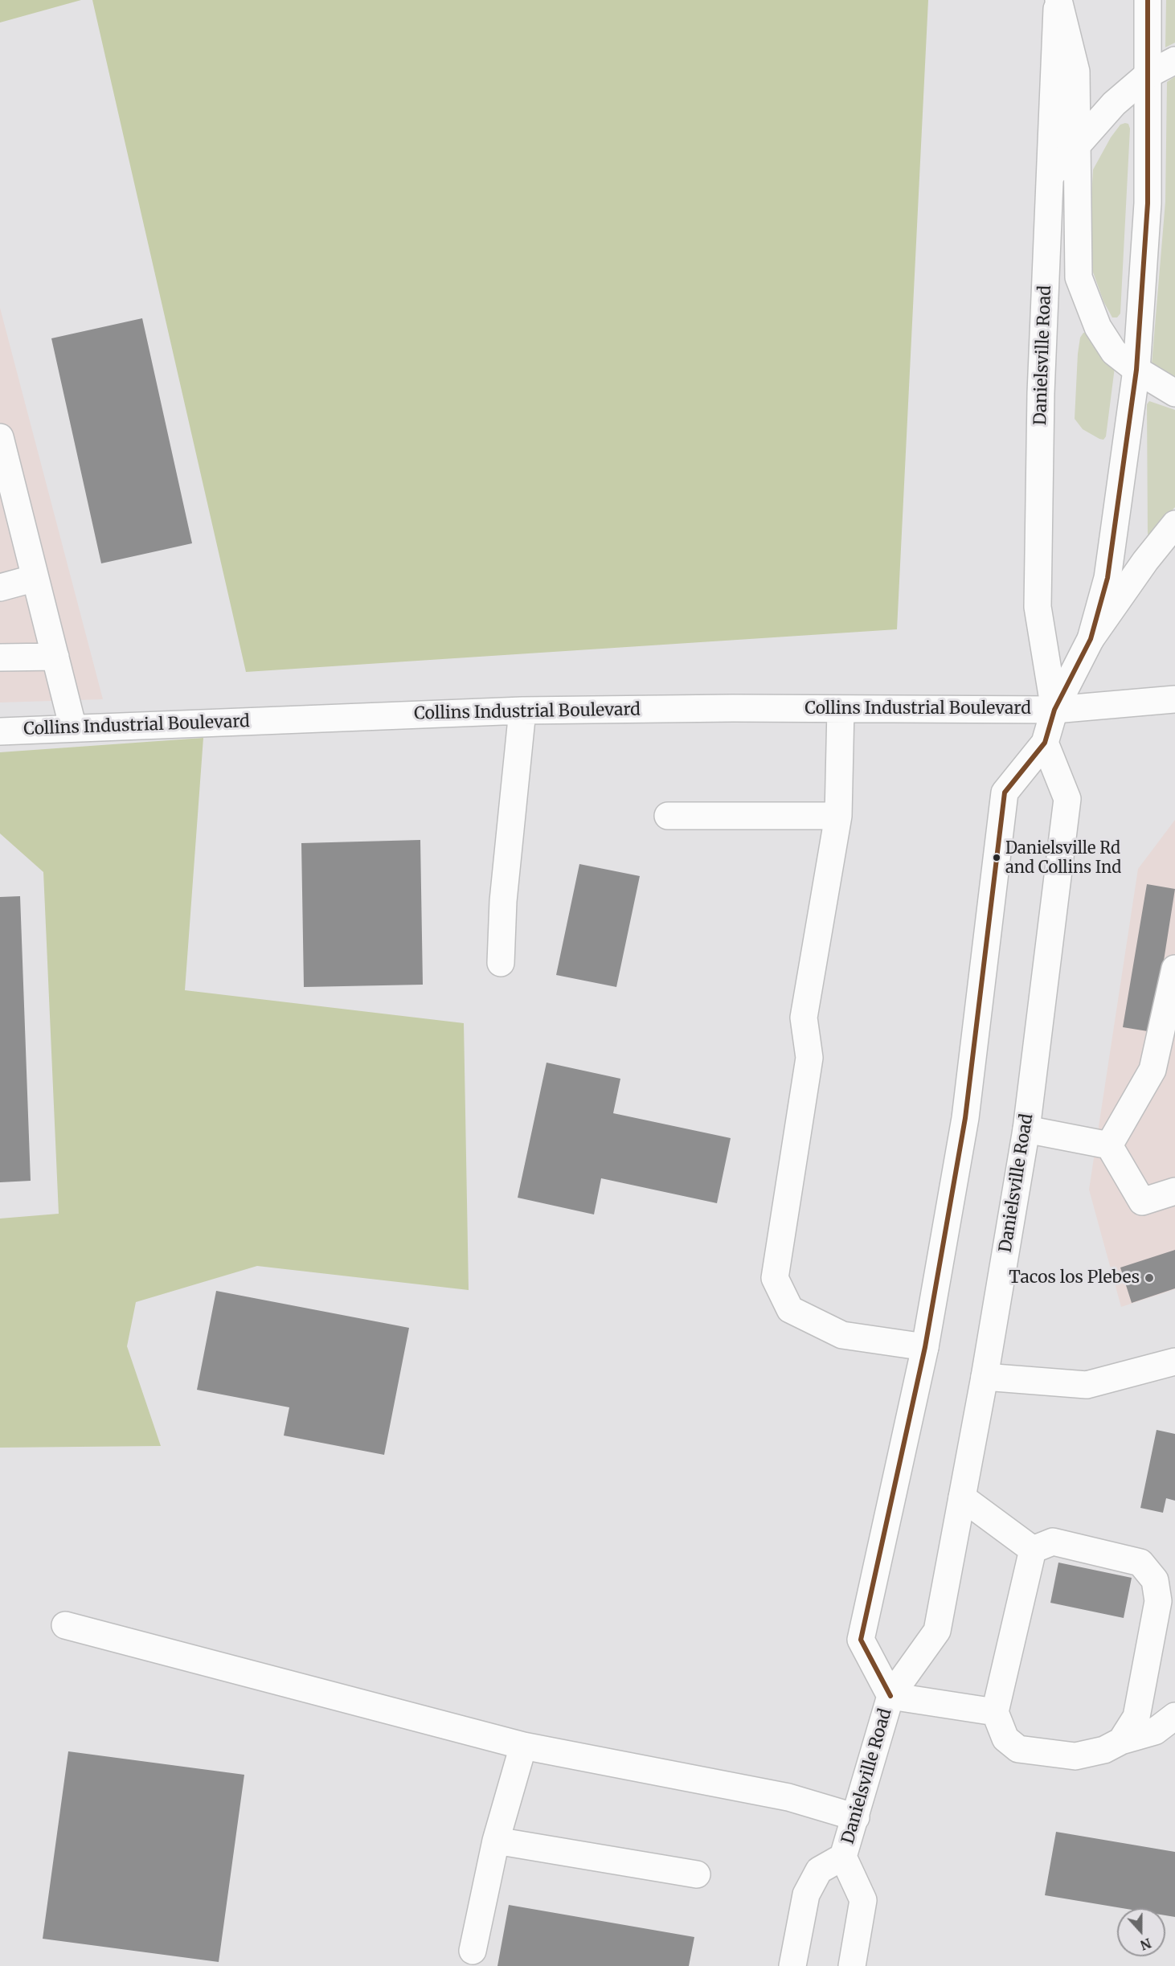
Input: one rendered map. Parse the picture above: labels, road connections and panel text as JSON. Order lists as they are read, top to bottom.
{
  "streets": {
    "main road": ["Danielsville Road", "Collins Industrial Boulevard"]
  },
  "crossings": [
    ["Danielsville Road", "Collins Industrial Boulevard"]
  ],
  "places": ["Danielsville Rd and Collins Ind", "Tacos los Plebes"],
  "north": "bottom"
}
